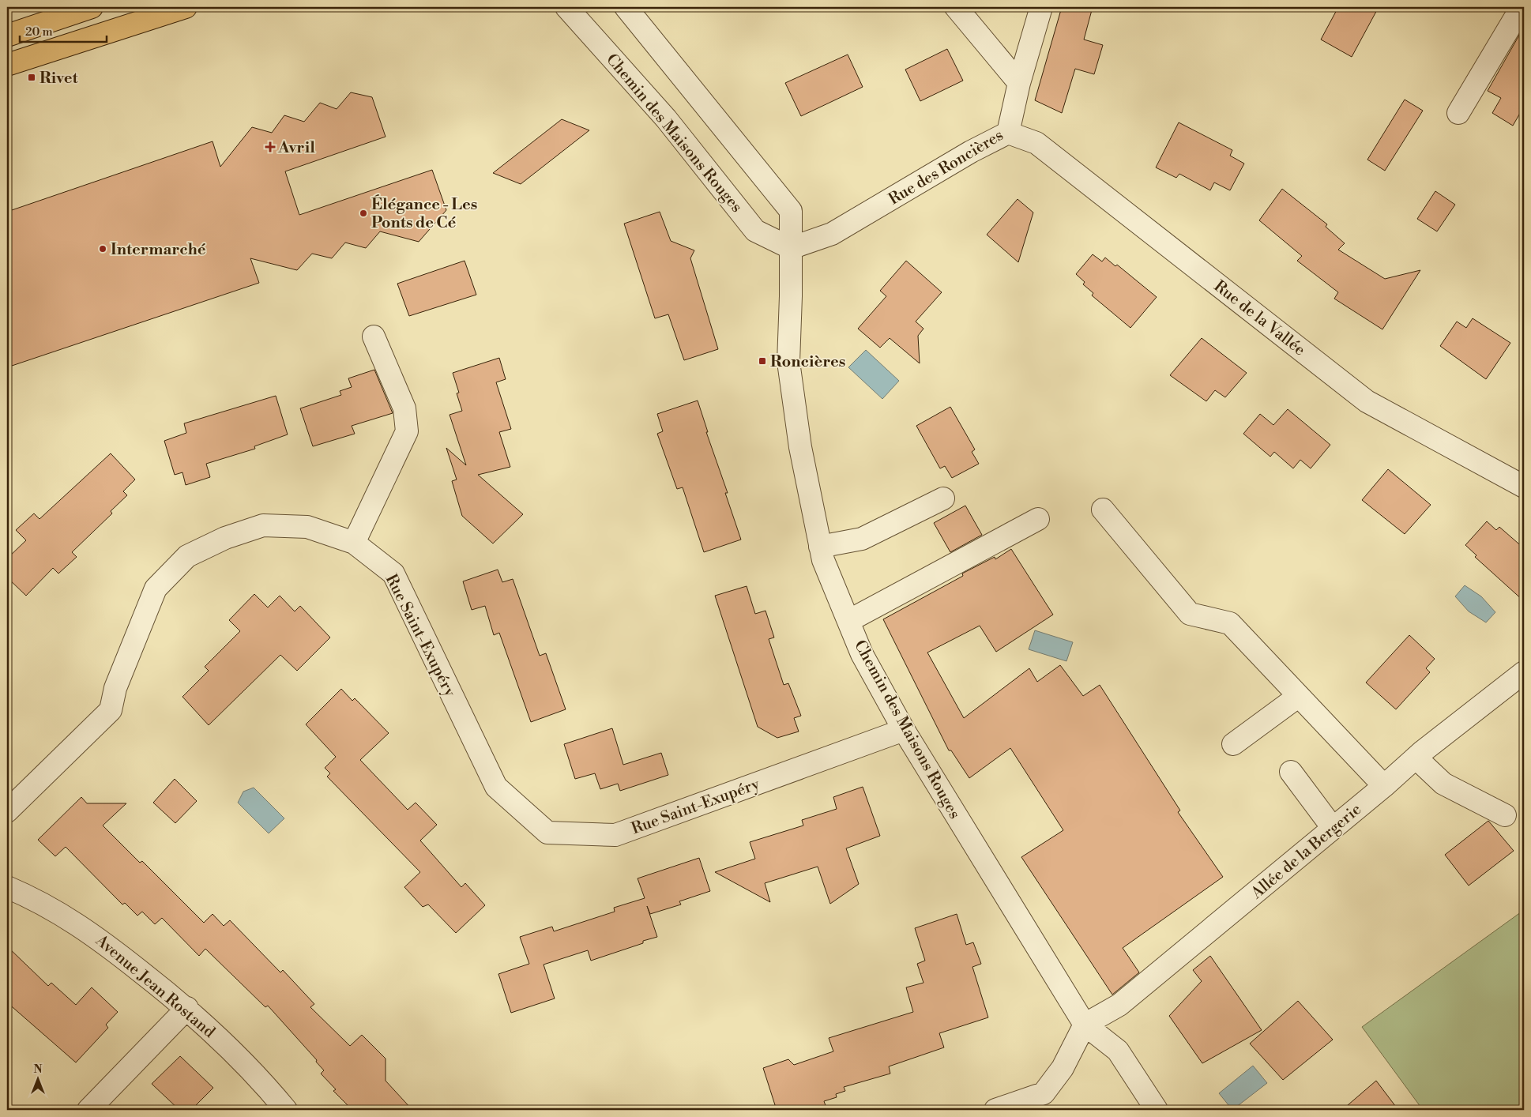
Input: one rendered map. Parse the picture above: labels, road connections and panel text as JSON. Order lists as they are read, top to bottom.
{
  "streets": {
    "street": [
      "Chemin des Maisons Rouges",
      "Rue des Roncières",
      "Rue de la Vallée",
      "Rue Saint-Exupéry",
      "Allée de la Bergerie",
      "Avenue Jean Rostand"
    ]
  },
  "crossings": [
    ["Chemin des Maisons Rouges", "Rue des Roncières"],
    ["Chemin des Maisons Rouges", "Rue Saint-Exupéry"],
    ["Chemin des Maisons Rouges", "Allée de la Bergerie"],
    ["Rue des Roncières", "Rue de la Vallée"]
  ],
  "places": {
    "transit": ["Rivet", "Roncières"],
    "health": ["Avril"],
    "other": ["Élégance - Les Ponts de Cé", "Intermarché"]
  },
  "scale_bar": "20 m",
  "north": "top"
}
